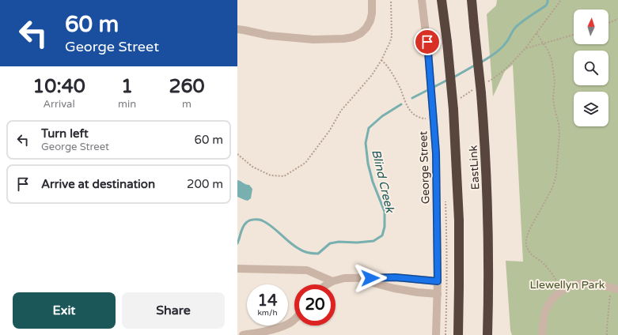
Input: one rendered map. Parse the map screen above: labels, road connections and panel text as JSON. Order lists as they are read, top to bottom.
{
  "streets": {
    "highway": ["EastLink"],
    "street": ["George Street"]
  },
  "water": ["Blind Creek"],
  "parks": ["Llewellyn Park"],
  "north": "top",
  "page": {
    "turn": ["60 m", "George Street"],
    "eta": [
      "10:40",
      "Arrival",
      "1",
      "min",
      "260",
      "m"
    ],
    "list": [
      {
        "name": "Turn left",
        "note": "George Street",
        "value": "60 m"
      },
      {
        "name": "Arrive at destination",
        "value": "200 m"
      }
    ],
    "speed": "14 km/h",
    "limit": "20",
    "buttons": ["Exit", "Share"]
  }
}
